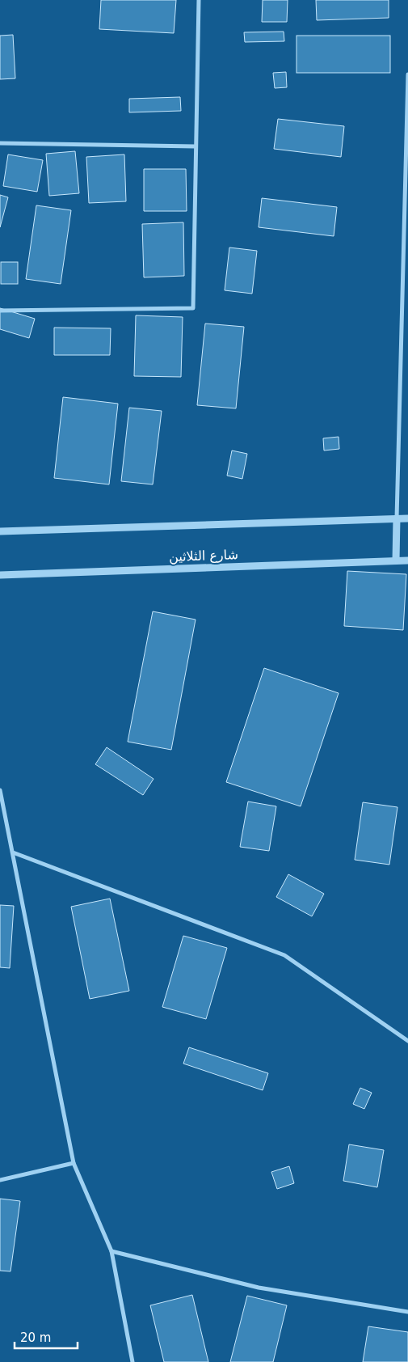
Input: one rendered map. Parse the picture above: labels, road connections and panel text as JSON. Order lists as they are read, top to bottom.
{
  "streets": {
    "street": ["شارع الثلاثين"]
  },
  "scale_bar": "20 m"
}
